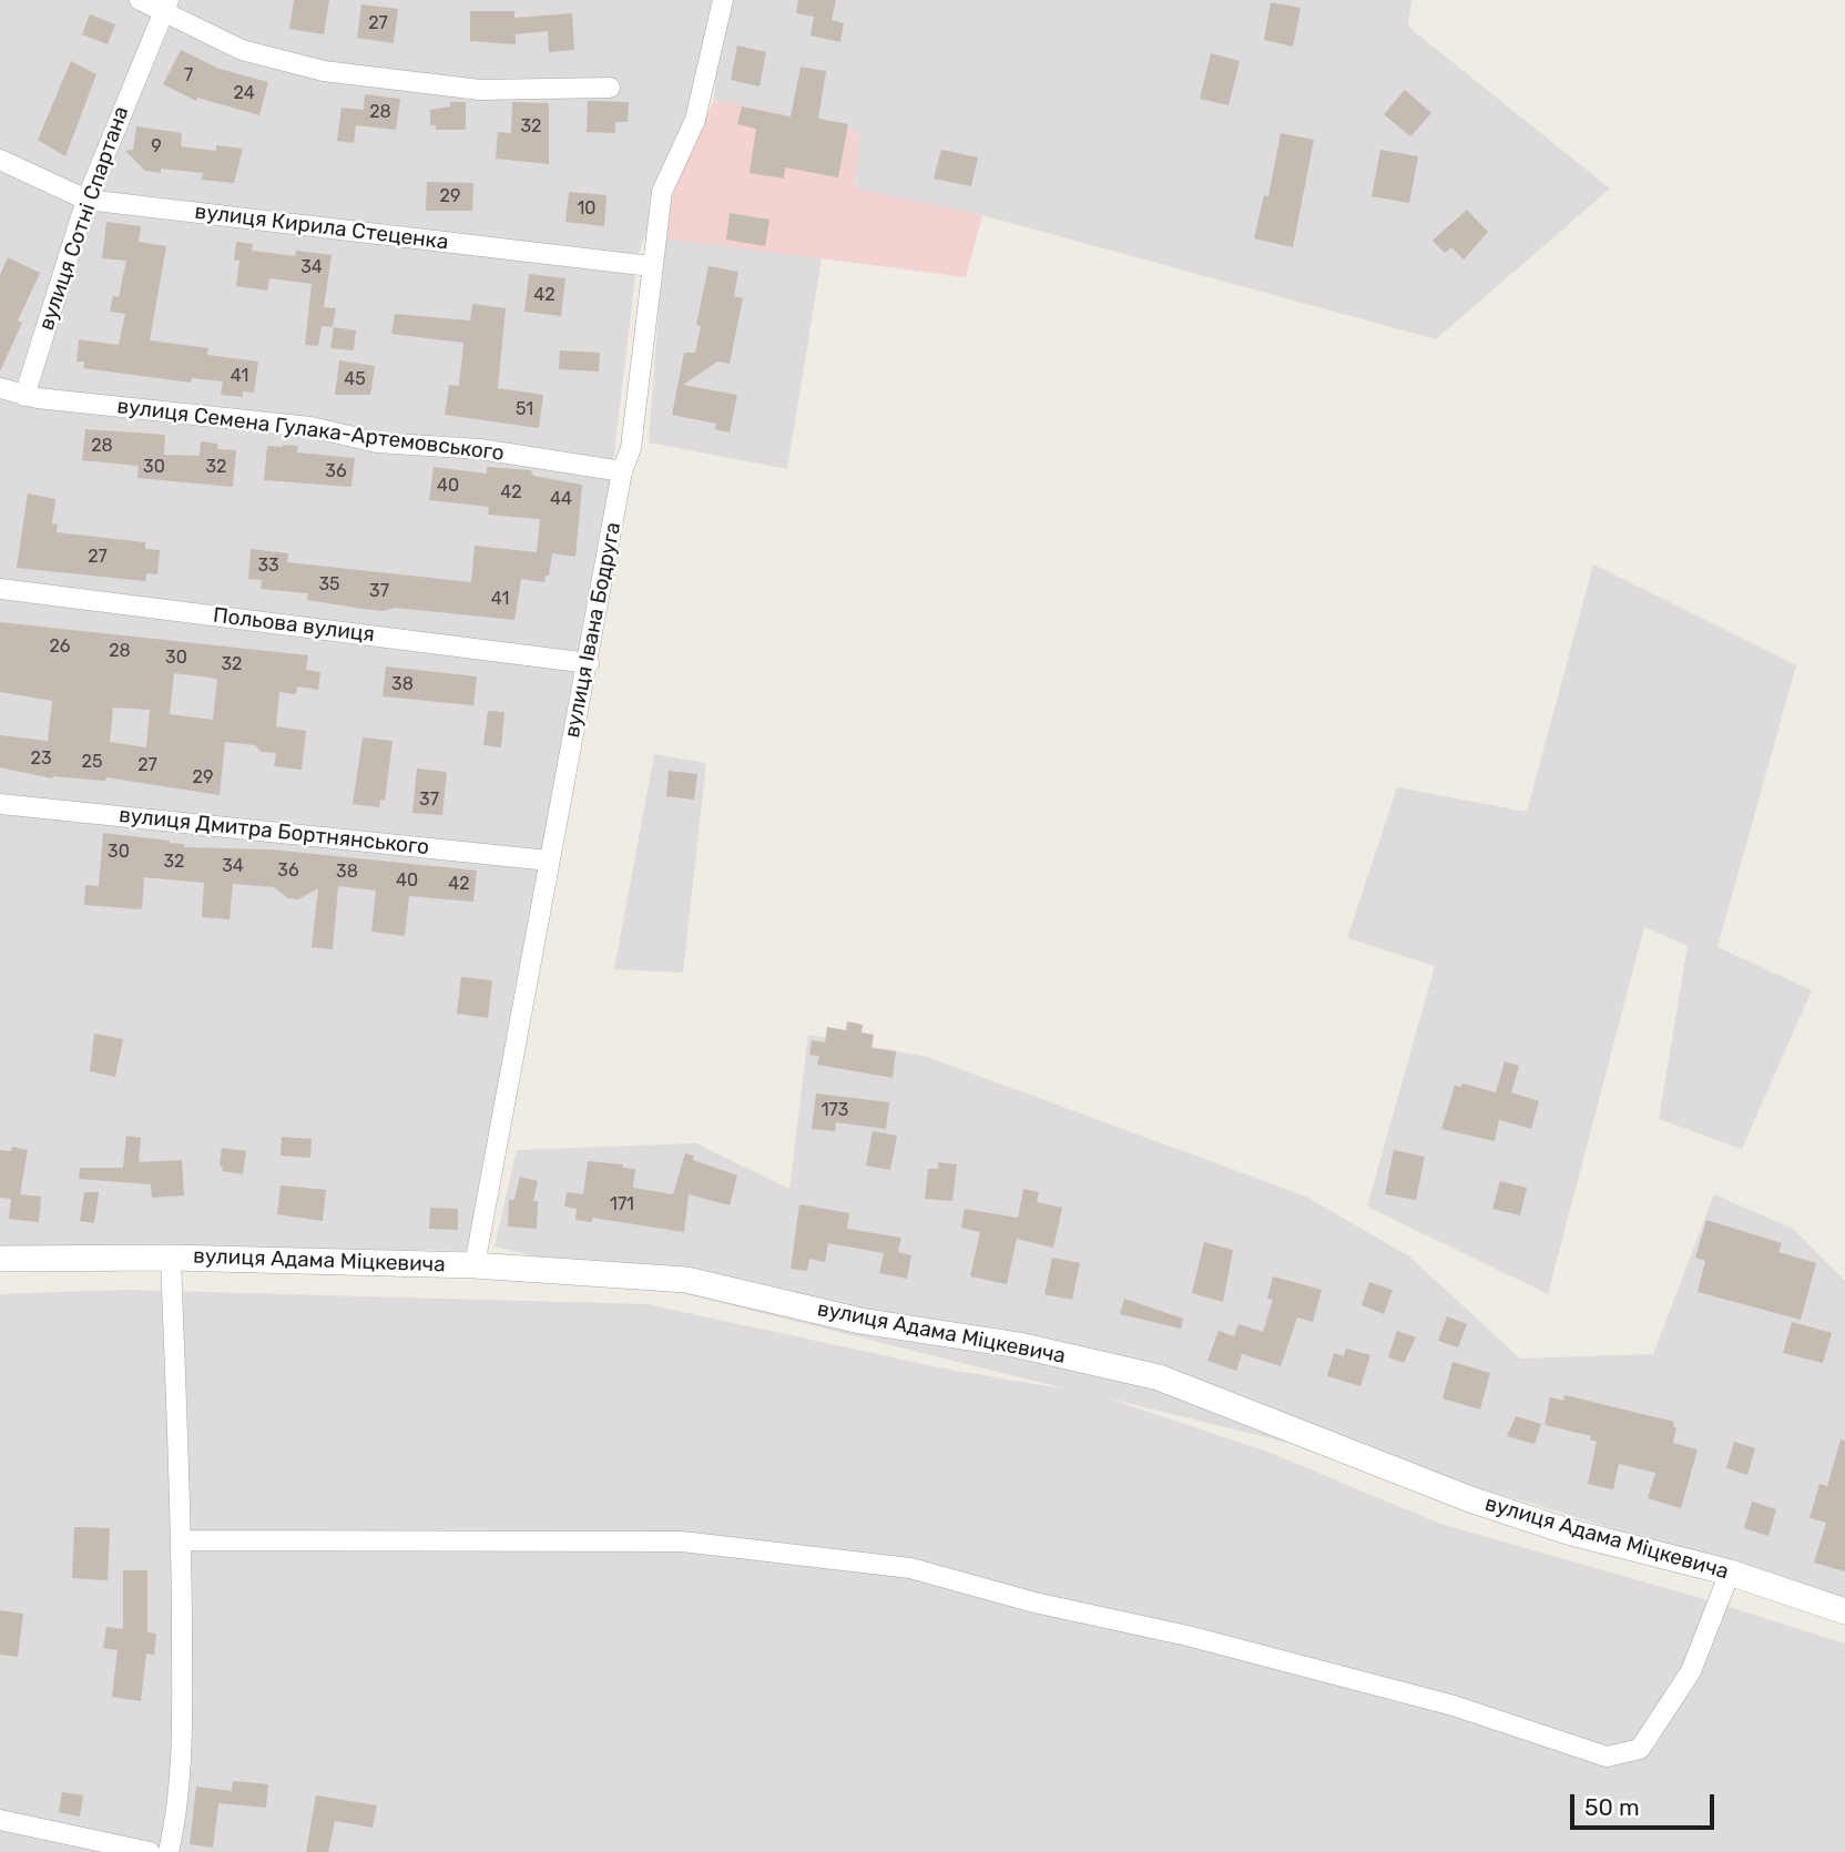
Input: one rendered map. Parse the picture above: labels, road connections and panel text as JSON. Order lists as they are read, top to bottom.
{
  "streets": {
    "street": [
      "вулиця Сотні Спартана",
      "вулиця Кирила Стеценка",
      "вулиця Семена Гулака-Артемовського",
      "Польова вулиця",
      "вулиця Івана Бодруга",
      "вулиця Дмитра Бортнянського",
      "вулиця Адама Міцкевича"
    ]
  },
  "crossings": [
    ["вулиця Сотні Спартана", "вулиця Кирила Стеценка"],
    ["вулиця Сотні Спартана", "вулиця Семена Гулака-Артемовського"],
    ["вулиця Кирила Стеценка", "вулиця Івана Бодруга"],
    ["вулиця Семена Гулака-Артемовського", "вулиця Івана Бодруга"],
    ["Польова вулиця", "вулиця Івана Бодруга"],
    ["вулиця Івана Бодруга", "вулиця Дмитра Бортнянського"],
    ["вулиця Івана Бодруга", "вулиця Адама Міцкевича"]
  ],
  "house_numbers": [
    "27",
    "7",
    "24",
    "28",
    "32",
    "9",
    "29",
    "10",
    "34",
    "42",
    "41",
    "45",
    "51",
    "28",
    "30",
    "32",
    "36",
    "40",
    "42",
    "44",
    "27",
    "33",
    "35",
    "37",
    "41",
    "26",
    "28",
    "30",
    "32",
    "38",
    "23",
    "25",
    "27",
    "29",
    "37",
    "30",
    "32",
    "34",
    "36",
    "38",
    "40",
    "42",
    "173",
    "171"
  ],
  "scale_bar": "50 m"
}
